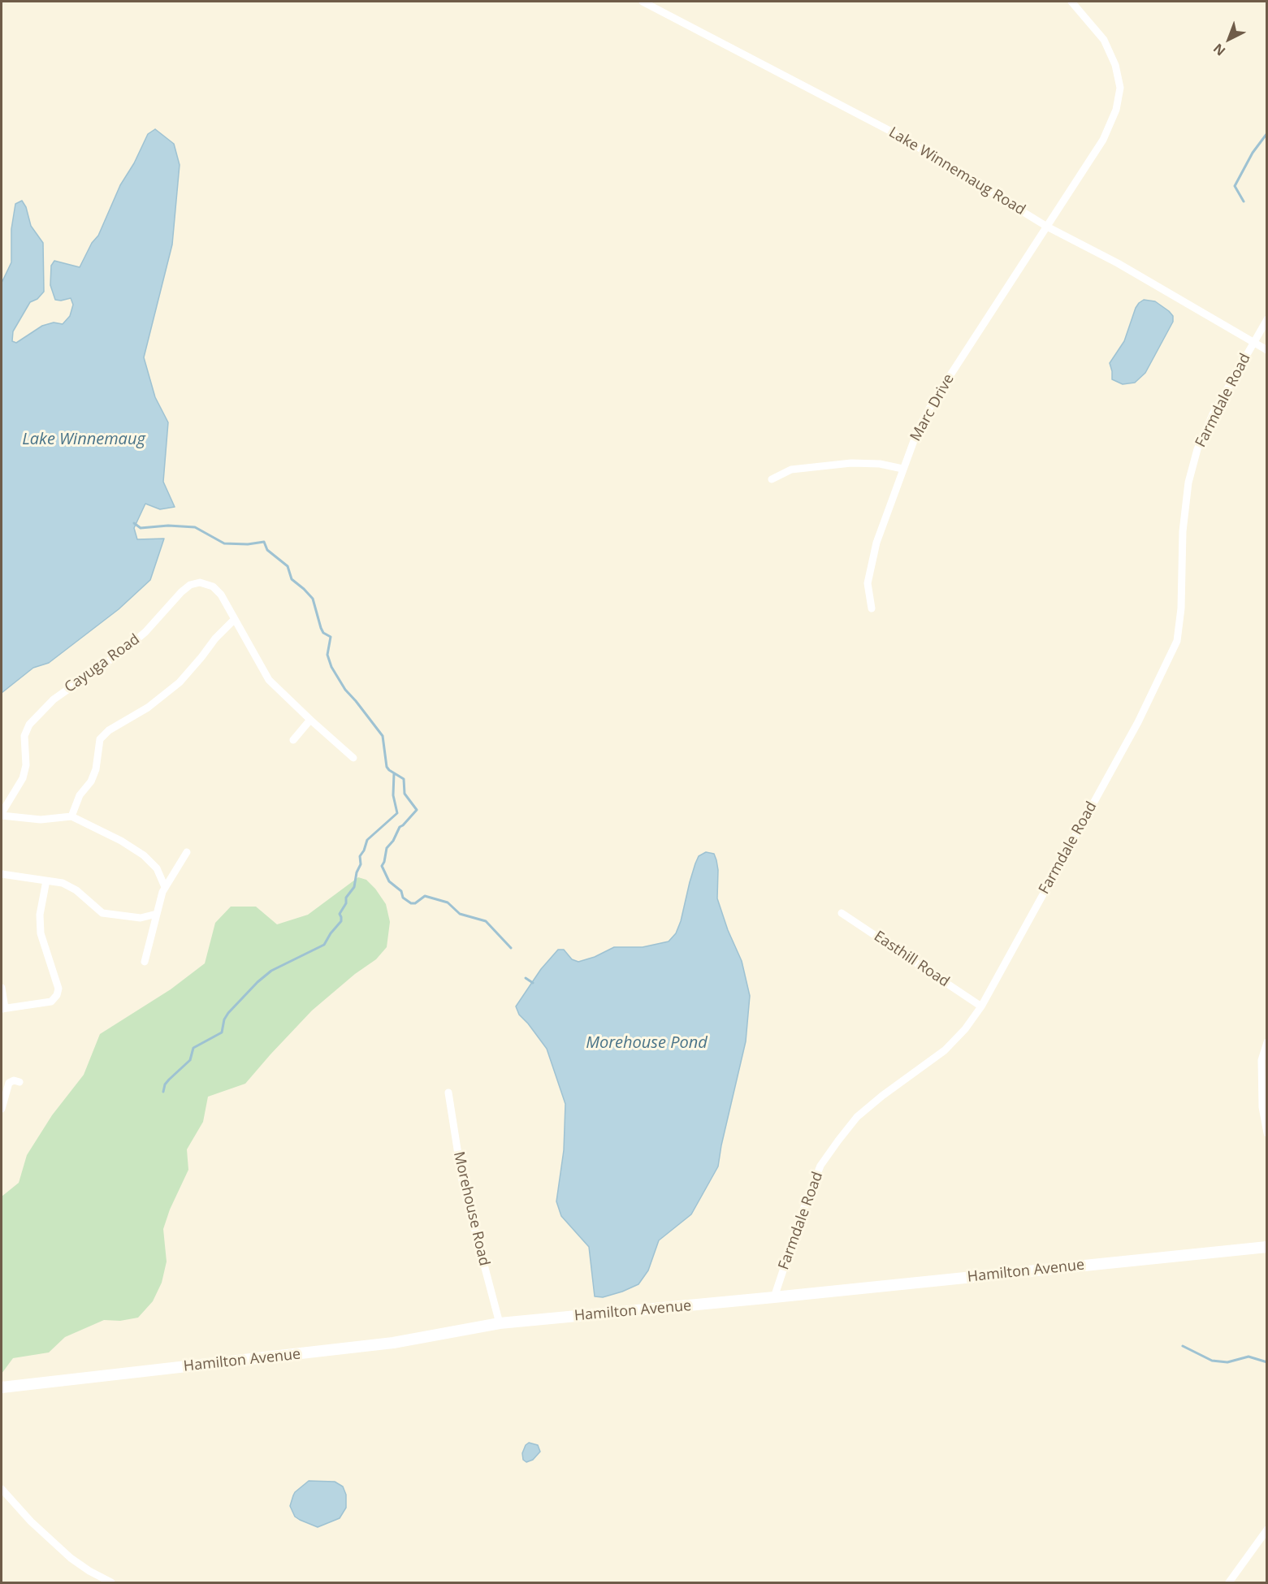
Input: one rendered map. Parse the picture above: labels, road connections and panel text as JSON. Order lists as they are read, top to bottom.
{
  "streets": {
    "street": [
      "Lake Winnemaug Road",
      "Farmdale Road",
      "Marc Drive",
      "Cayuga Road",
      "Easthill Road",
      "Morehouse Road",
      "Hamilton Avenue"
    ]
  },
  "crossings": [
    ["Lake Winnemaug Road", "Farmdale Road"],
    ["Lake Winnemaug Road", "Marc Drive"],
    ["Farmdale Road", "Easthill Road"],
    ["Farmdale Road", "Hamilton Avenue"],
    ["Morehouse Road", "Hamilton Avenue"]
  ],
  "water": ["Lake Winnemaug", "Morehouse Pond"],
  "north": "bottom left"
}
